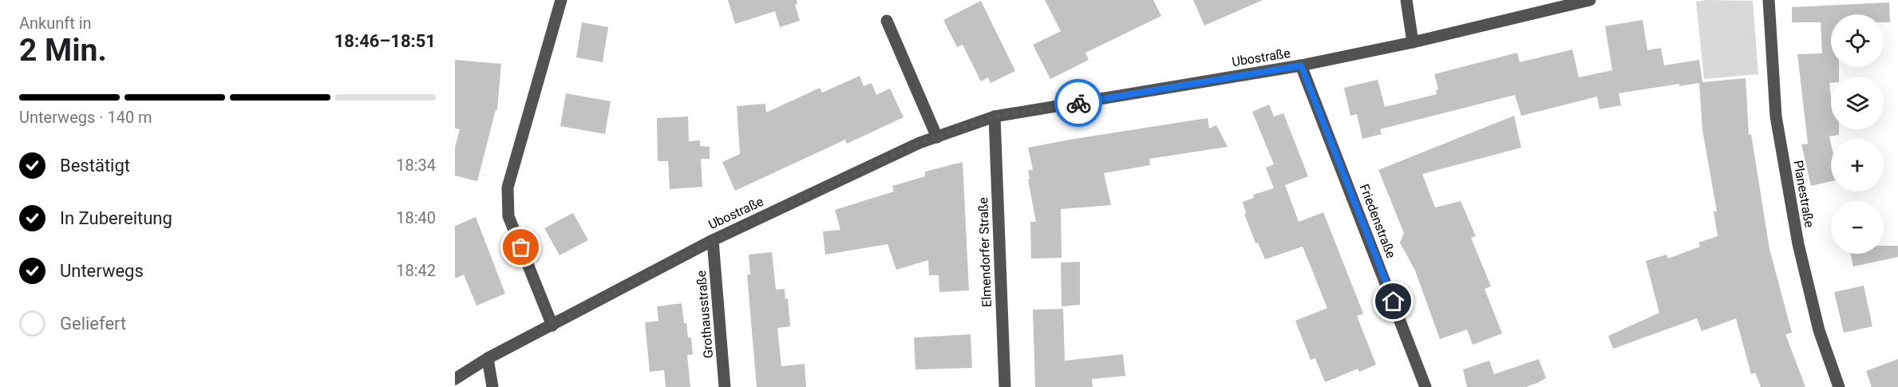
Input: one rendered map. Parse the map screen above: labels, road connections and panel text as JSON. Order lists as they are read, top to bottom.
{
  "streets": {
    "street": [
      "Ubostraße",
      "Planestraße",
      "Friedenstraße",
      "Elmendorfer Straße",
      "Grothausstraße"
    ]
  },
  "crossings": [
    ["Ubostraße", "Friedenstraße"],
    ["Ubostraße", "Elmendorfer Straße"],
    ["Ubostraße", "Grothausstraße"]
  ],
  "page": {
    "heading": ["2 Min.", "Ankunft in", "18:46–18:51"],
    "map_buttons": ["+", "−"],
    "bar": "Unterwegs · 140 m",
    "list": [
      ["Bestätigt", "18:34"],
      ["In Zubereitung", "18:40"],
      ["Unterwegs", "18:42"],
      "Geliefert"
    ]
  }
}
